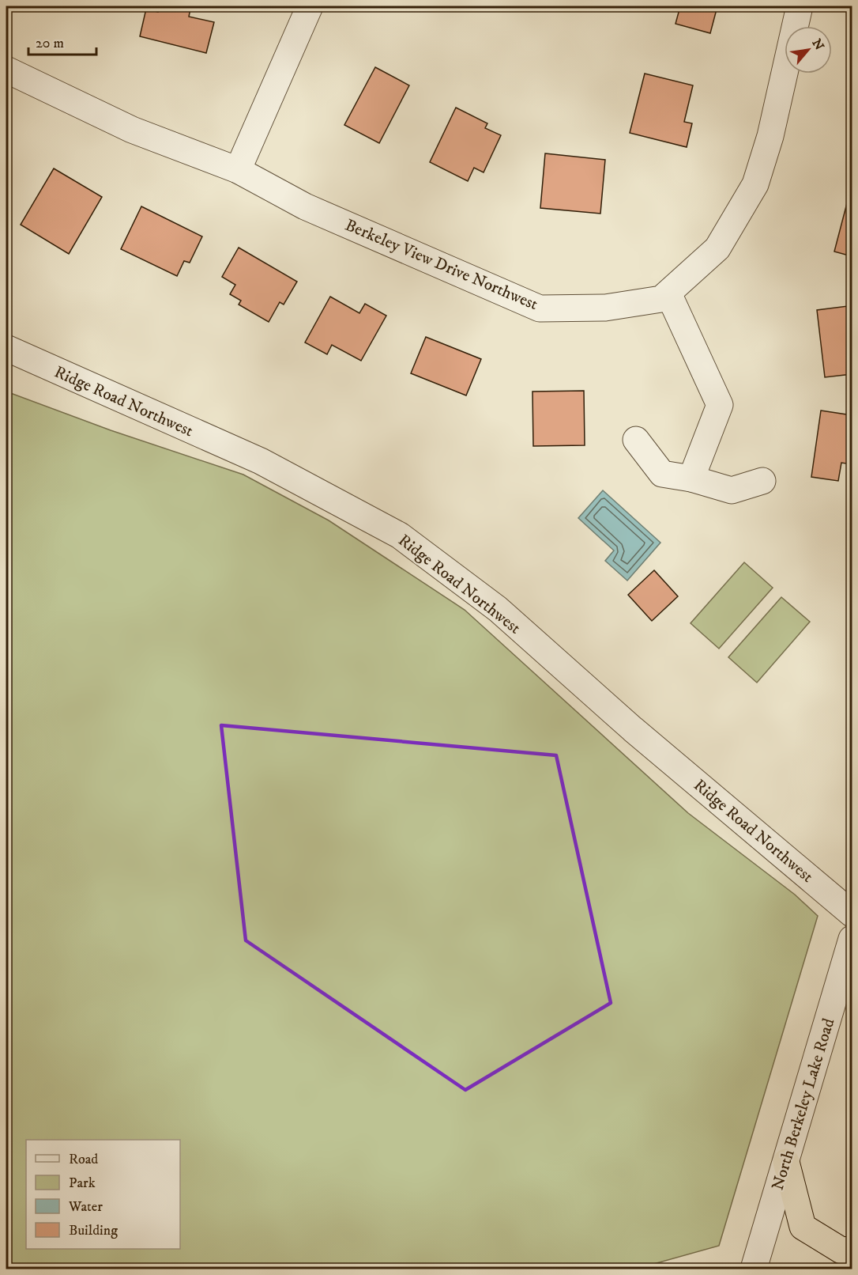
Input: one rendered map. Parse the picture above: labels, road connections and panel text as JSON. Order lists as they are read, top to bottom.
{
  "streets": {
    "street": ["Berkeley View Drive Northwest", "Ridge Road Northwest", "North Berkeley Lake Road"]
  },
  "legend": [
    "Road",
    "Park",
    "Water",
    "Building"
  ],
  "scale_bar": "20 m",
  "north": "top right"
}
